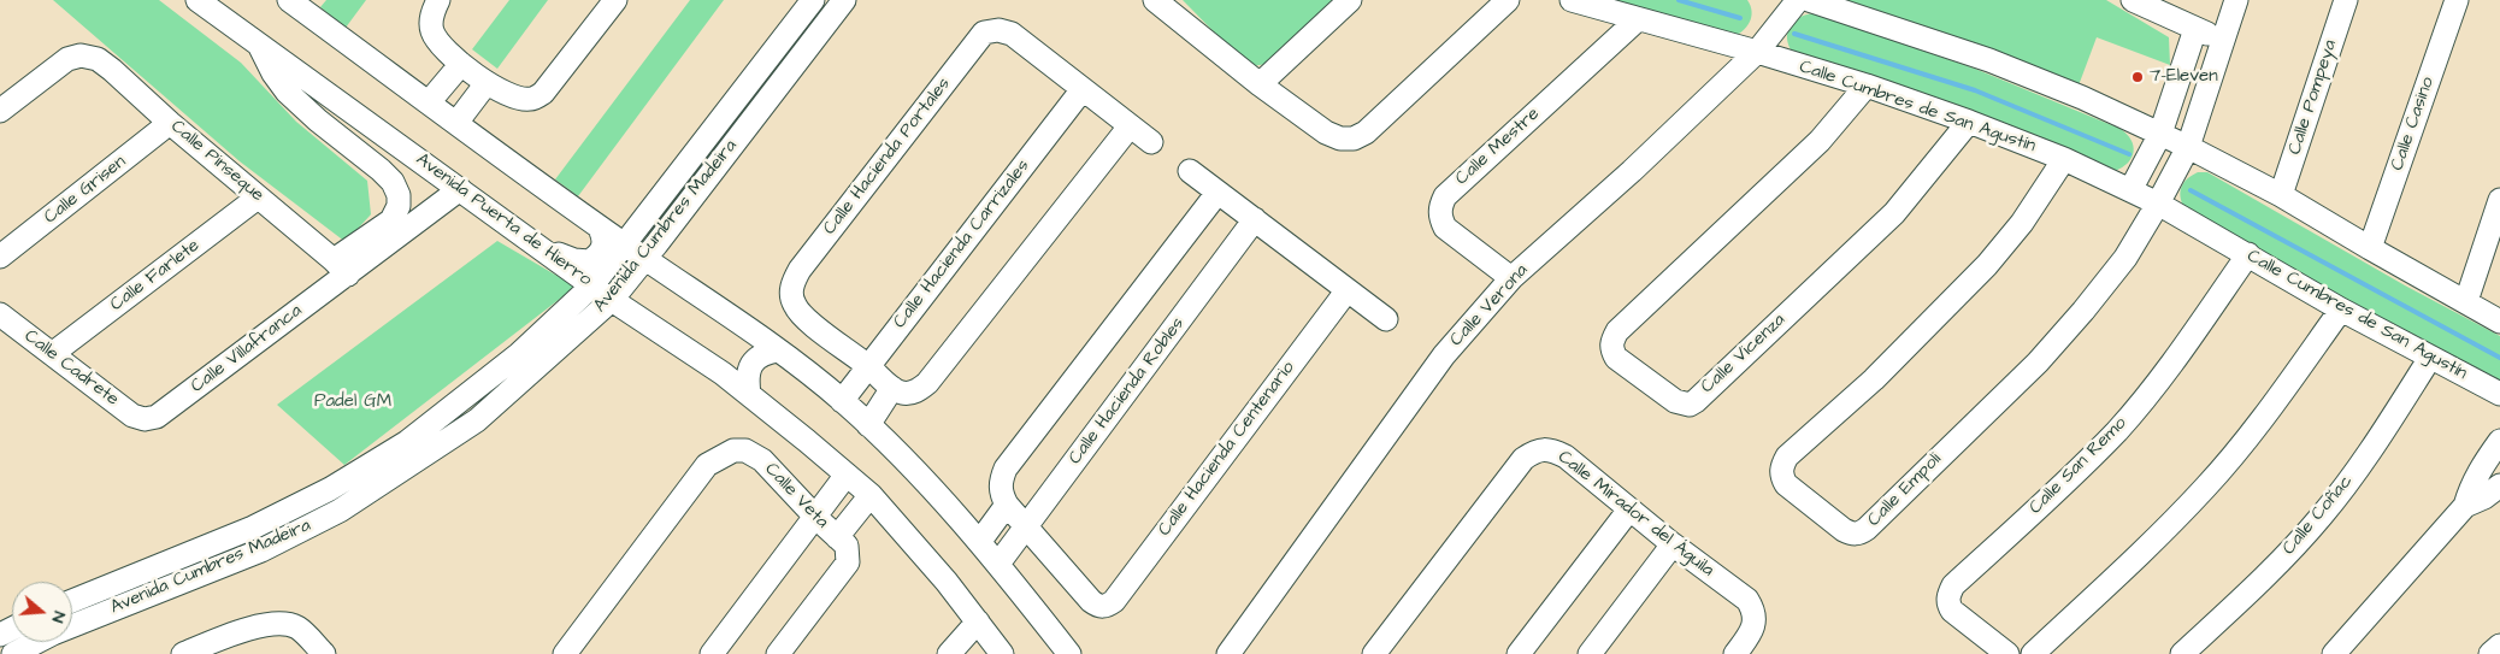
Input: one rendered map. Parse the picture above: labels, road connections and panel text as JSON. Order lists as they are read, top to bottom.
{
  "streets": {
    "street": [
      "Calle Pompeya",
      "Calle Cumbres de San Agustín",
      "Calle Casino",
      "Calle Mestre",
      "Calle Hacienda Portales",
      "Calle Pinseque",
      "Calle Grisen",
      "Avenida Puerta de Hierro",
      "Avenida Cumbres Madeira",
      "Calle Hacienda Carrizales",
      "Calle Farlete",
      "Calle Verona",
      "Calle Villafranca",
      "Calle Vicenza",
      "Calle Cadrete",
      "Calle Hacienda Robles",
      "Calle Hacienda Centenario",
      "Calle San Remo",
      "Calle Empoli",
      "Calle Veta",
      "Calle Mirador del Águila",
      "Calle Coñac"
    ]
  },
  "crossings": [
    ["Calle Cumbres de San Agustín", "Calle Mestre"],
    ["Calle Cumbres de San Agustín", "Calle Verona"],
    ["Calle Cumbres de San Agustín", "Calle Vicenza"],
    ["Calle Cumbres de San Agustín", "Calle San Remo"],
    ["Calle Cumbres de San Agustín", "Calle Empoli"],
    ["Calle Cumbres de San Agustín", "Calle Coñac"],
    ["Calle Mestre", "Calle Verona"],
    ["Calle Hacienda Portales", "Calle Hacienda Carrizales"],
    ["Calle Pinseque", "Calle Grisen"],
    ["Calle Pinseque", "Calle Farlete"],
    ["Calle Pinseque", "Calle Villafranca"],
    ["Avenida Puerta de Hierro", "Avenida Cumbres Madeira"],
    ["Calle Farlete", "Calle Cadrete"],
    ["Calle Villafranca", "Calle Cadrete"],
    ["Calle Hacienda Robles", "Calle Hacienda Centenario"]
  ],
  "parks": ["Padel GM"],
  "places": ["7-Eleven"],
  "north": "right"
}
